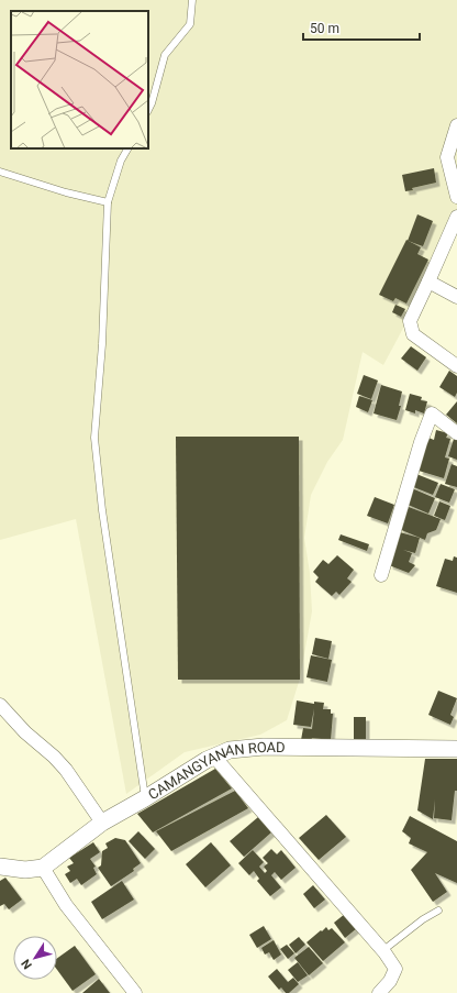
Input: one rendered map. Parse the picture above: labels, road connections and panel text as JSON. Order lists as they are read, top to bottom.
{
  "streets": {
    "street": ["CAMANGYANAN ROAD"]
  },
  "scale_bar": "50 m",
  "north": "bottom left"
}
